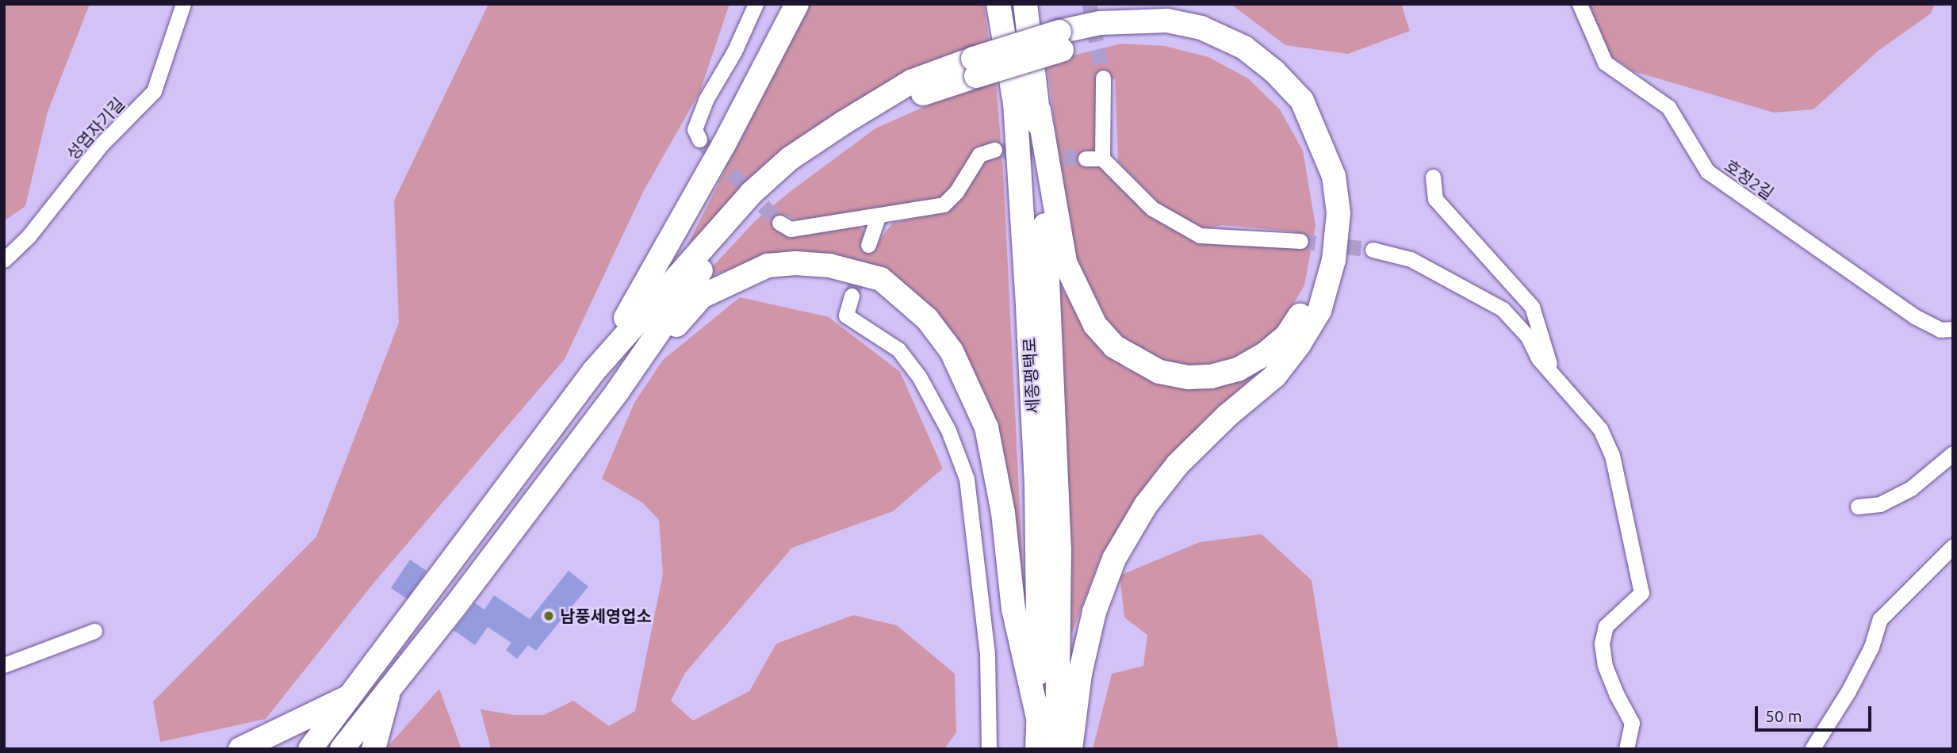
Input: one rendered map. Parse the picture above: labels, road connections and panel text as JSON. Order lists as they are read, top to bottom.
{
  "streets": {
    "highway": ["세종평택로"],
    "street": ["성엽자기길", "호정2길"]
  },
  "places": ["남풍세영업소"],
  "scale_bar": "50 m"
}
